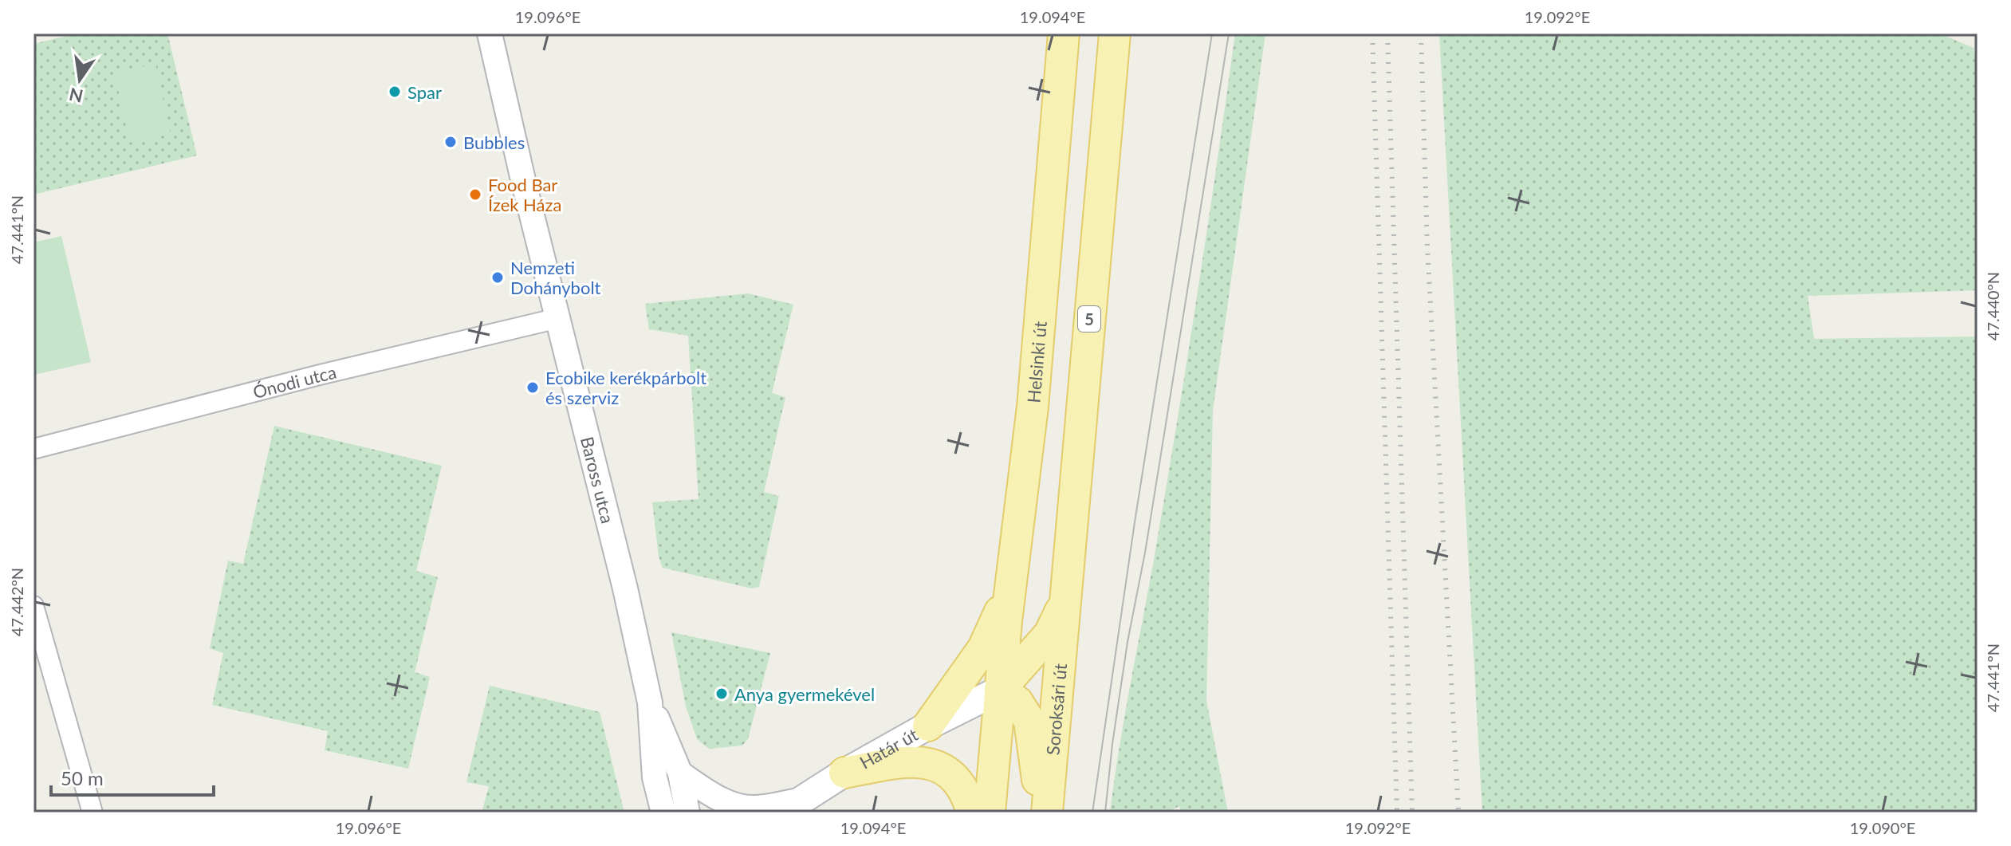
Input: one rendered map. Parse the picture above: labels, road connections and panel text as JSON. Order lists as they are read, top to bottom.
{
  "streets": {
    "main road": [
      "5",
      "Helsinki út",
      "Soroksári út",
      "Határ út"
    ],
    "street": ["Ónodi utca", "Baross utca"]
  },
  "crossings": [
    ["5", "Soroksári út"],
    ["Helsinki út", "Határ út"],
    ["Ónodi utca", "Baross utca"]
  ],
  "places": [
    "Spar",
    "Bubbles",
    "Food Bar Ízek Háza",
    "Nemzeti Dohánybolt",
    "Ecobike kerékpárbolt és szerviz",
    "Anya gyermekével"
  ],
  "scale_bar": "50 m",
  "north": "bottom",
  "coordinates": [
    "19.096°E",
    "19.094°E",
    "19.092°E",
    "47.441°N",
    "47.440°N",
    "47.442°N",
    "19.090°E"
  ]
}
